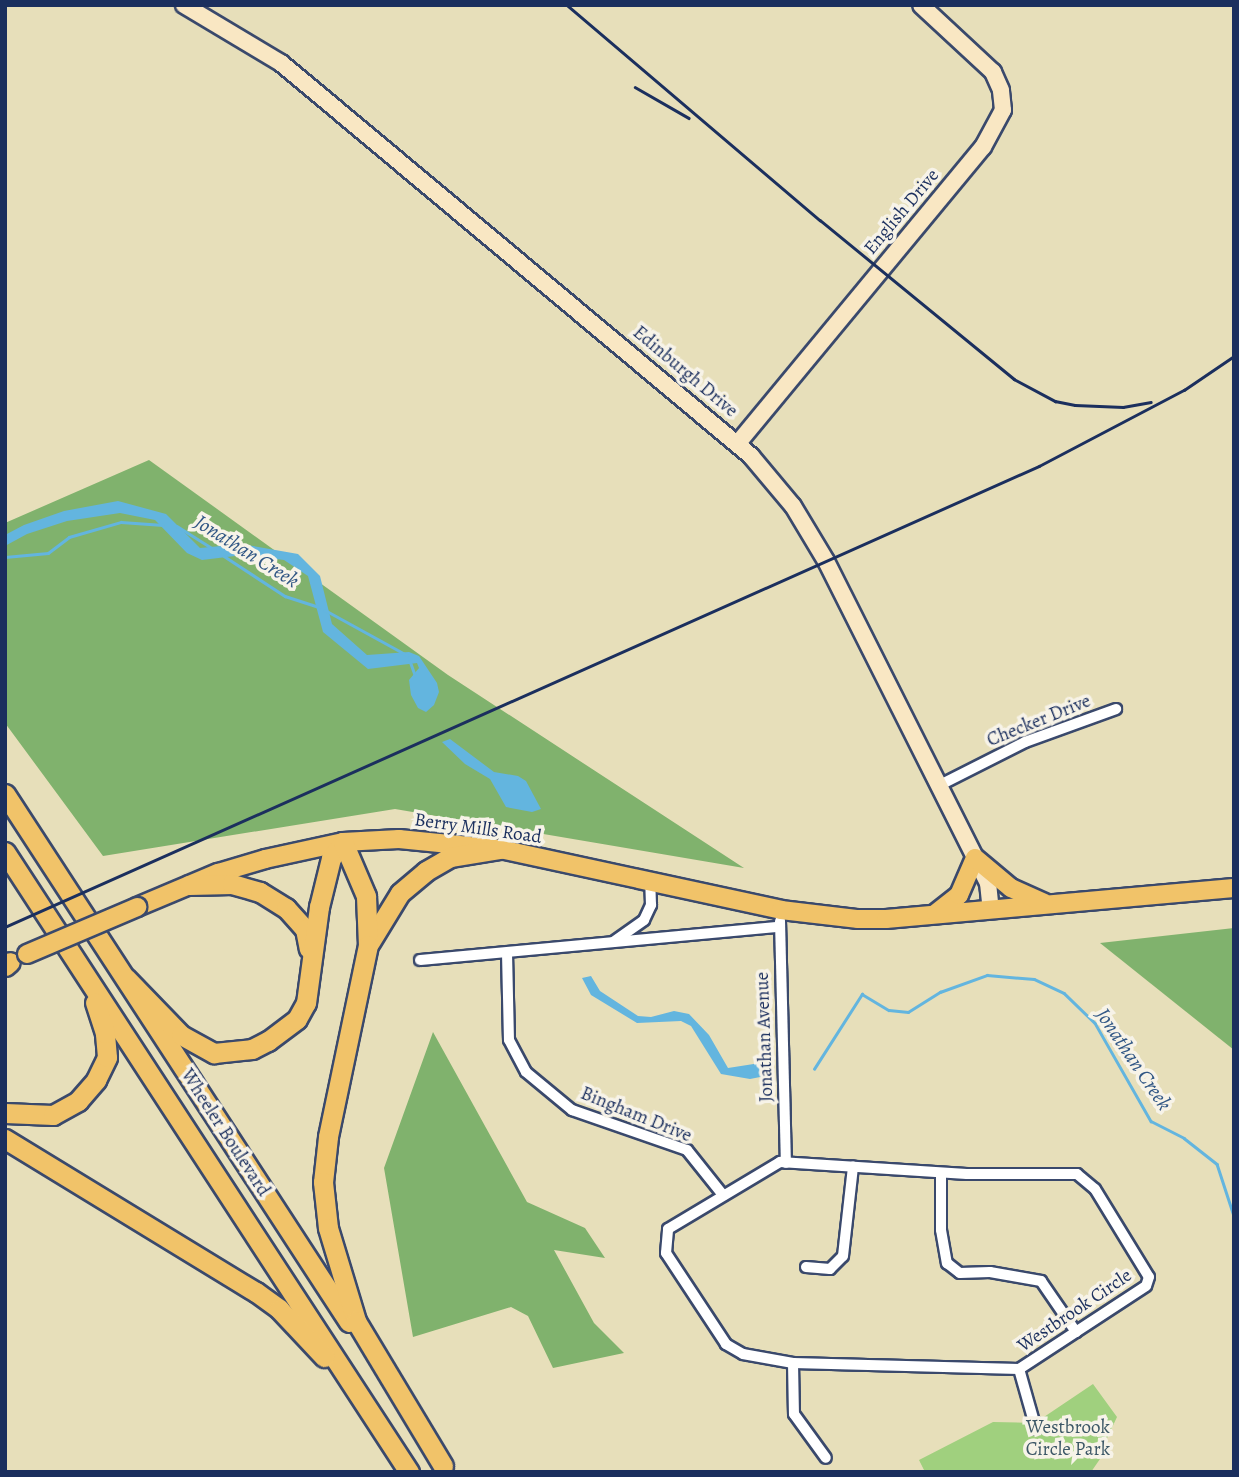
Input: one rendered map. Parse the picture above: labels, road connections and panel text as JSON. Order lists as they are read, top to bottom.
{
  "streets": {
    "highway": ["Wheeler Boulevard"],
    "main road": ["Berry Mills Road"],
    "street": [
      "English Drive",
      "Edinburgh Drive",
      "Checker Drive",
      "Jonathan Avenue",
      "Bingham Drive",
      "Westbrook Circle"
    ]
  },
  "crossings": [
    ["English Drive", "Edinburgh Drive"],
    ["Edinburgh Drive", "Checker Drive"],
    ["Edinburgh Drive", "Berry Mills Road"],
    ["Berry Mills Road", "Jonathan Avenue"],
    ["Jonathan Avenue", "Westbrook Circle"],
    ["Bingham Drive", "Westbrook Circle"]
  ],
  "water": ["Jonathan Creek"],
  "parks": ["Westbrook Circle Park"]
}
